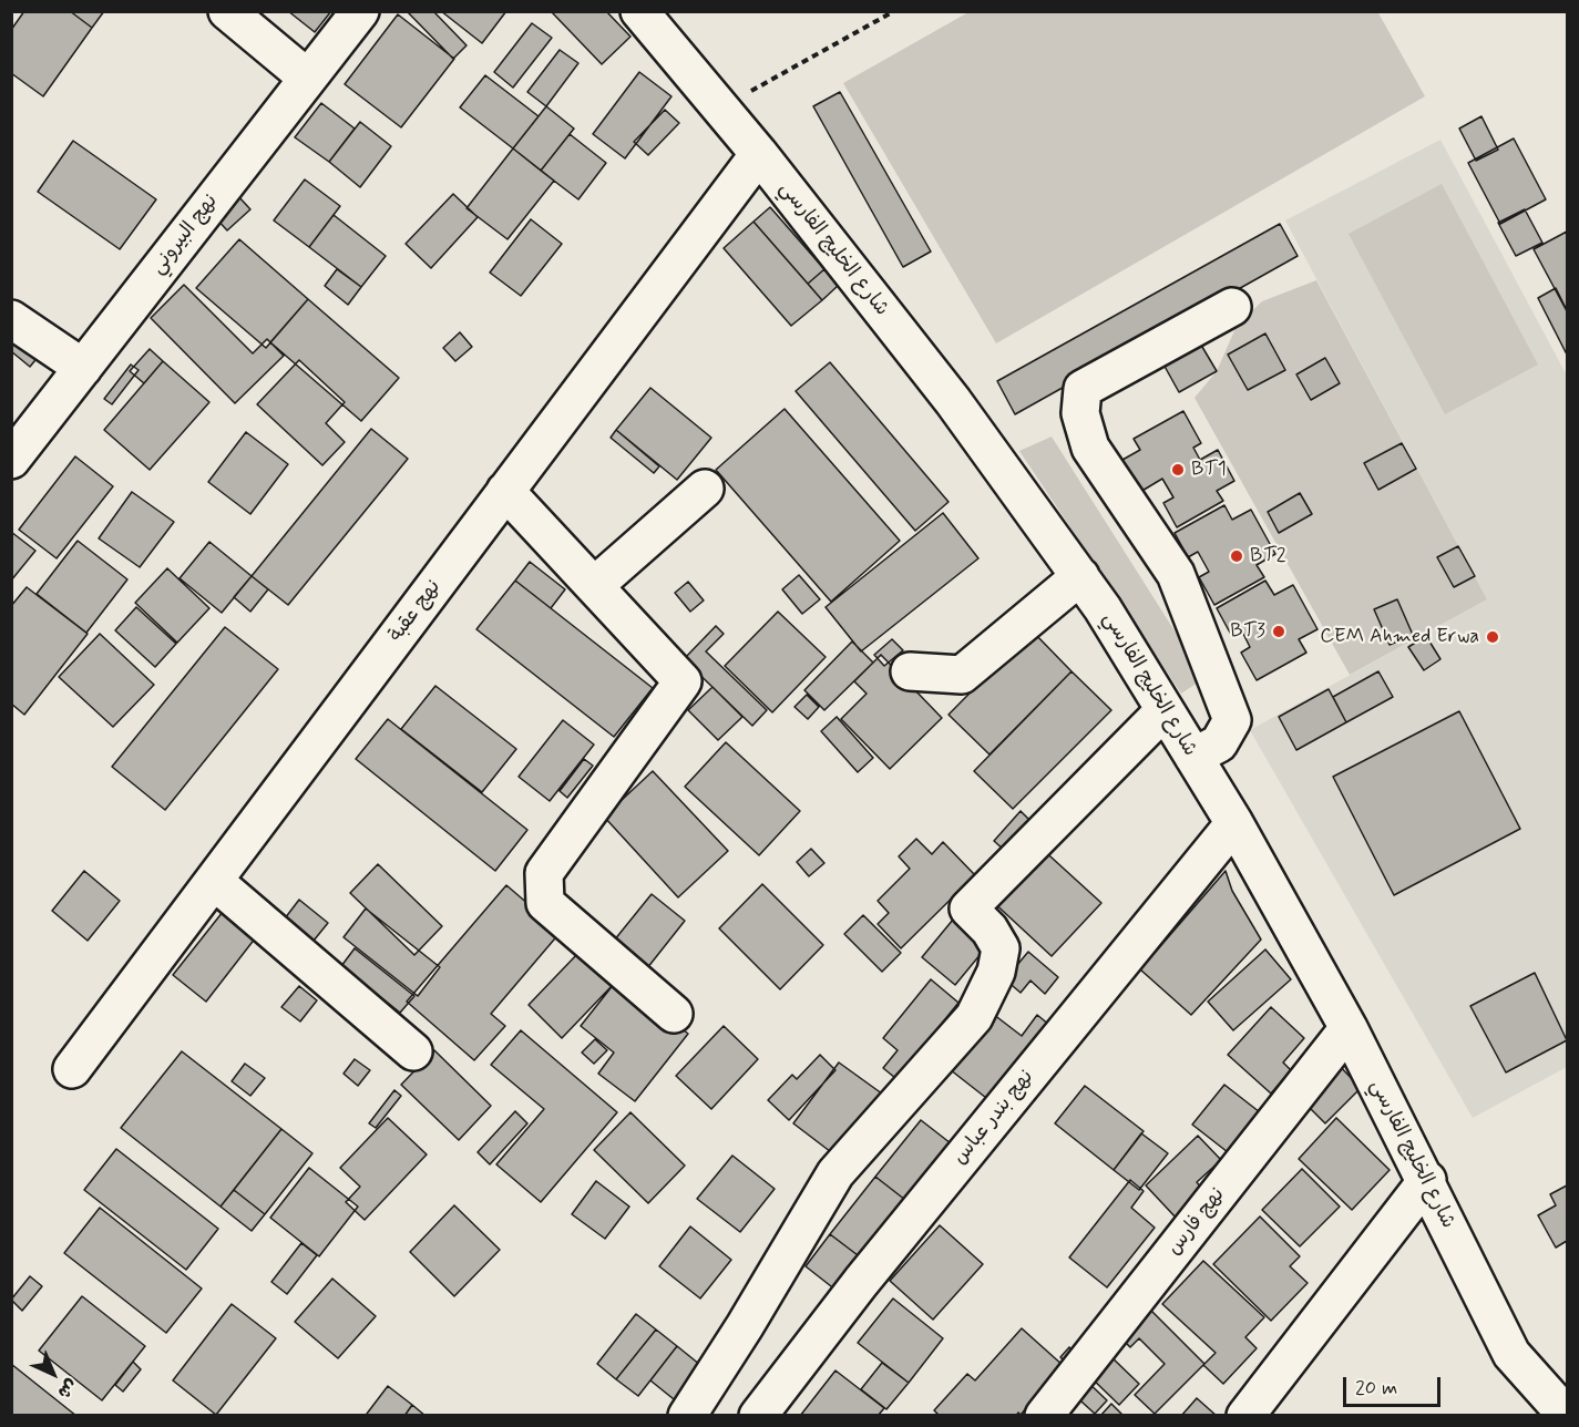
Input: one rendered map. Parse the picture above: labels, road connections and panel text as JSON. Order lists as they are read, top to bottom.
{
  "streets": {
    "street": [
      "نهج البيروني",
      "شارع الخليج الفارسي",
      "نهج عقبة",
      "نهج بندر عباس",
      "نهج فارس"
    ]
  },
  "crossings": [
    ["شارع الخليج الفارسي", "نهج عقبة"],
    ["شارع الخليج الفارسي", "نهج بندر عباس"],
    ["شارع الخليج الفارسي", "نهج فارس"]
  ],
  "places": [
    "BT1",
    "BT2",
    "BT3",
    "CEM Ahmed Erwa"
  ],
  "scale_bar": "20 m",
  "north": "bottom right"
}
